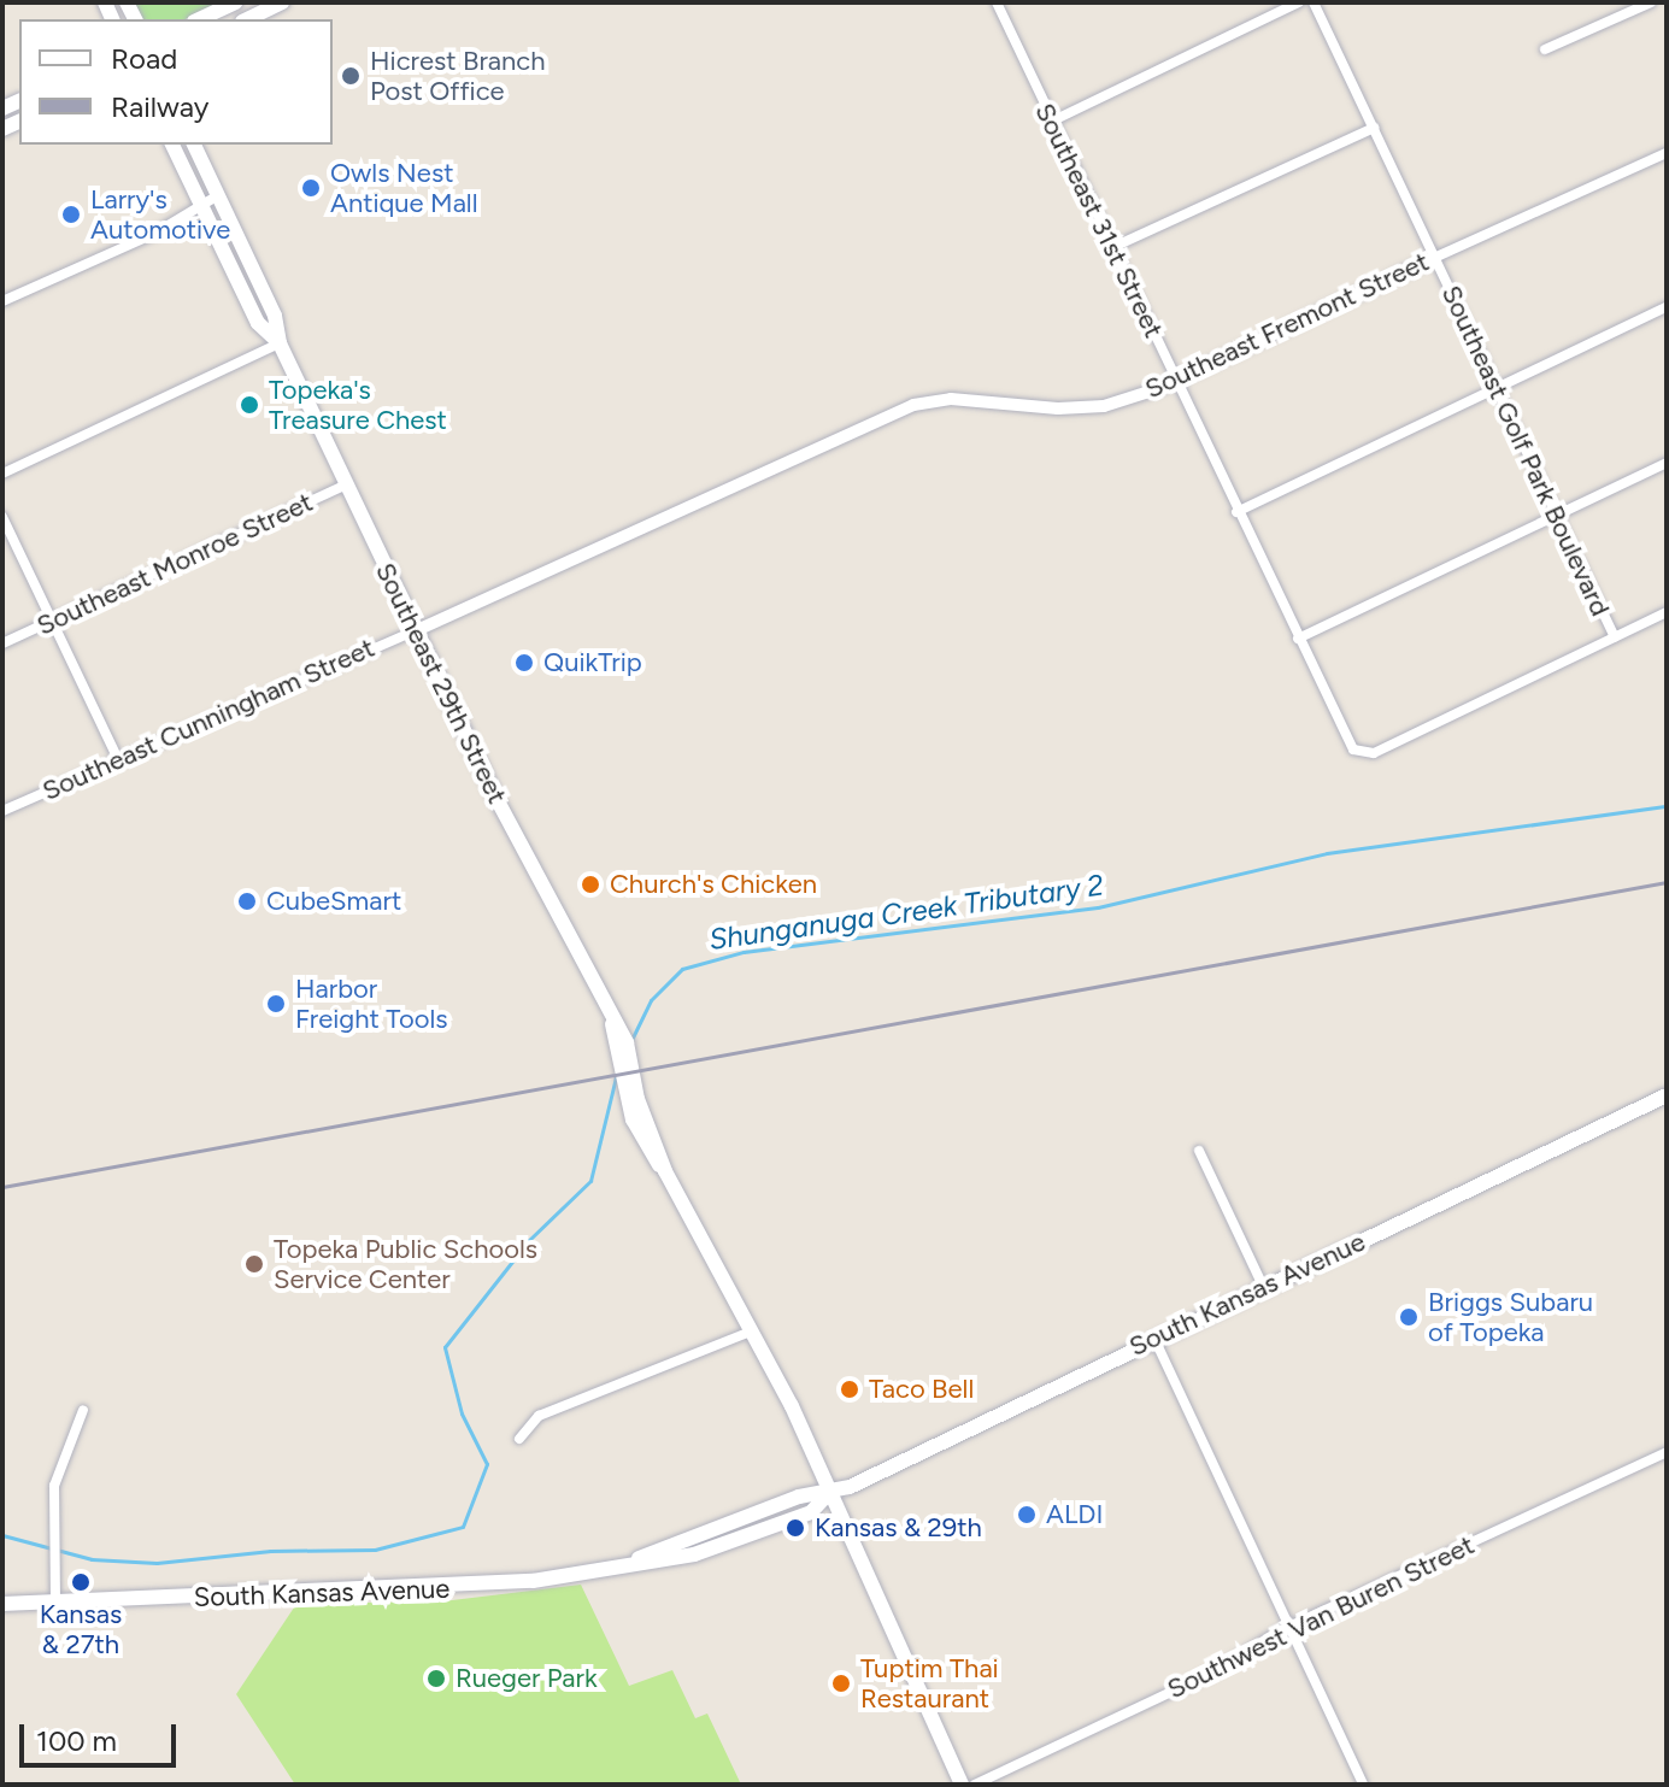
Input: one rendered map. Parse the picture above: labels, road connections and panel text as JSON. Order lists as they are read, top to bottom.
{
  "streets": {
    "main road": ["Southeast 29th Street", "South Kansas Avenue"],
    "street": [
      "Southeast 31st Street",
      "Southeast Fremont Street",
      "Southeast Golf Park Boulevard",
      "Southeast Monroe Street",
      "Southeast Cunningham Street",
      "Southwest Van Buren Street"
    ]
  },
  "crossings": [
    ["Southeast 31st Street", "Southeast Fremont Street"],
    ["Southeast 31st Street", "Southeast Golf Park Boulevard"],
    ["Southeast Fremont Street", "Southeast Golf Park Boulevard"],
    ["Southeast Fremont Street", "Southeast 29th Street"],
    ["Southeast Fremont Street", "Southeast Cunningham Street"],
    ["Southeast Monroe Street", "Southeast 29th Street"],
    ["Southeast 29th Street", "Southeast Cunningham Street"],
    ["Southeast 29th Street", "South Kansas Avenue"]
  ],
  "water": ["Shunganuga Creek Tributary 2"],
  "places": [
    "Hicrest Branch Post Office",
    "Owls Nest Antique Mall",
    "Larry's Automotive",
    "Topeka's Treasure Chest",
    "QuikTrip",
    "Church's Chicken",
    "CubeSmart",
    "Harbor Freight Tools",
    "Topeka Public Schools Service Center",
    "Briggs Subaru of Topeka",
    "Taco Bell",
    "ALDI",
    "Kansas & 29th",
    "Kansas & 27th",
    "Rueger Park",
    "Tuptim Thai Restaurant"
  ],
  "legend": ["Road", "Railway"],
  "scale_bar": "100 m"
}
